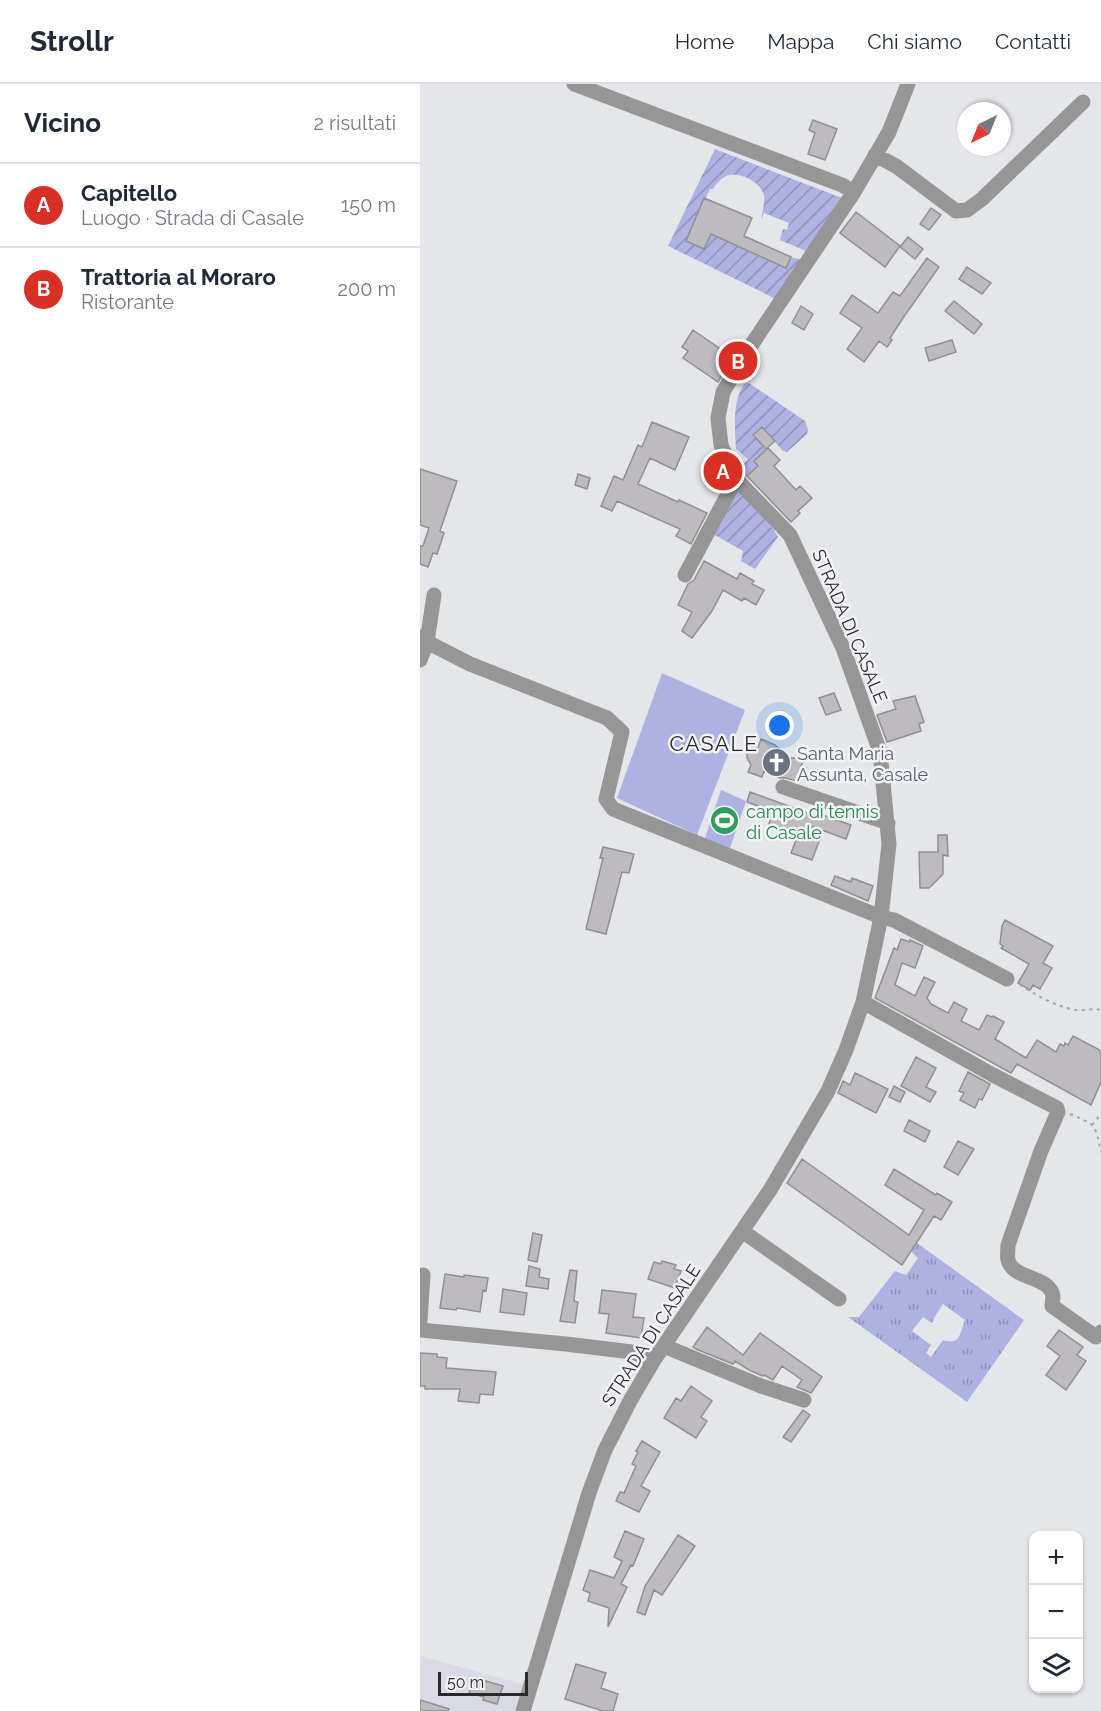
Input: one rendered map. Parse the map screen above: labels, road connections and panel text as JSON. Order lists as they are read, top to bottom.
{
  "streets": {
    "street": ["STRADA DI CASALE"]
  },
  "districts": ["CASALE"],
  "places": {
    "church": ["Santa Maria Assunta, Casale"],
    "sports": ["campo di tennis di Casale"]
  },
  "scale_bar": "50 m",
  "north": "bottom left",
  "page": {
    "header": "Strollr",
    "nav": [
      "Home",
      "Mappa",
      "Chi siamo",
      "Contatti"
    ],
    "heading": ["Vicino", "2 risultati"],
    "list": [
      {
        "mark": "A",
        "name": "Capitello",
        "note": "Luogo · Strada di Casale",
        "value": "150 m"
      },
      {
        "mark": "B",
        "name": "Trattoria al Moraro",
        "note": "Ristorante",
        "value": "200 m"
      }
    ],
    "pins": ["B", "A"],
    "map_buttons": ["+", "−"],
    "scale": "50 m"
  }
}
